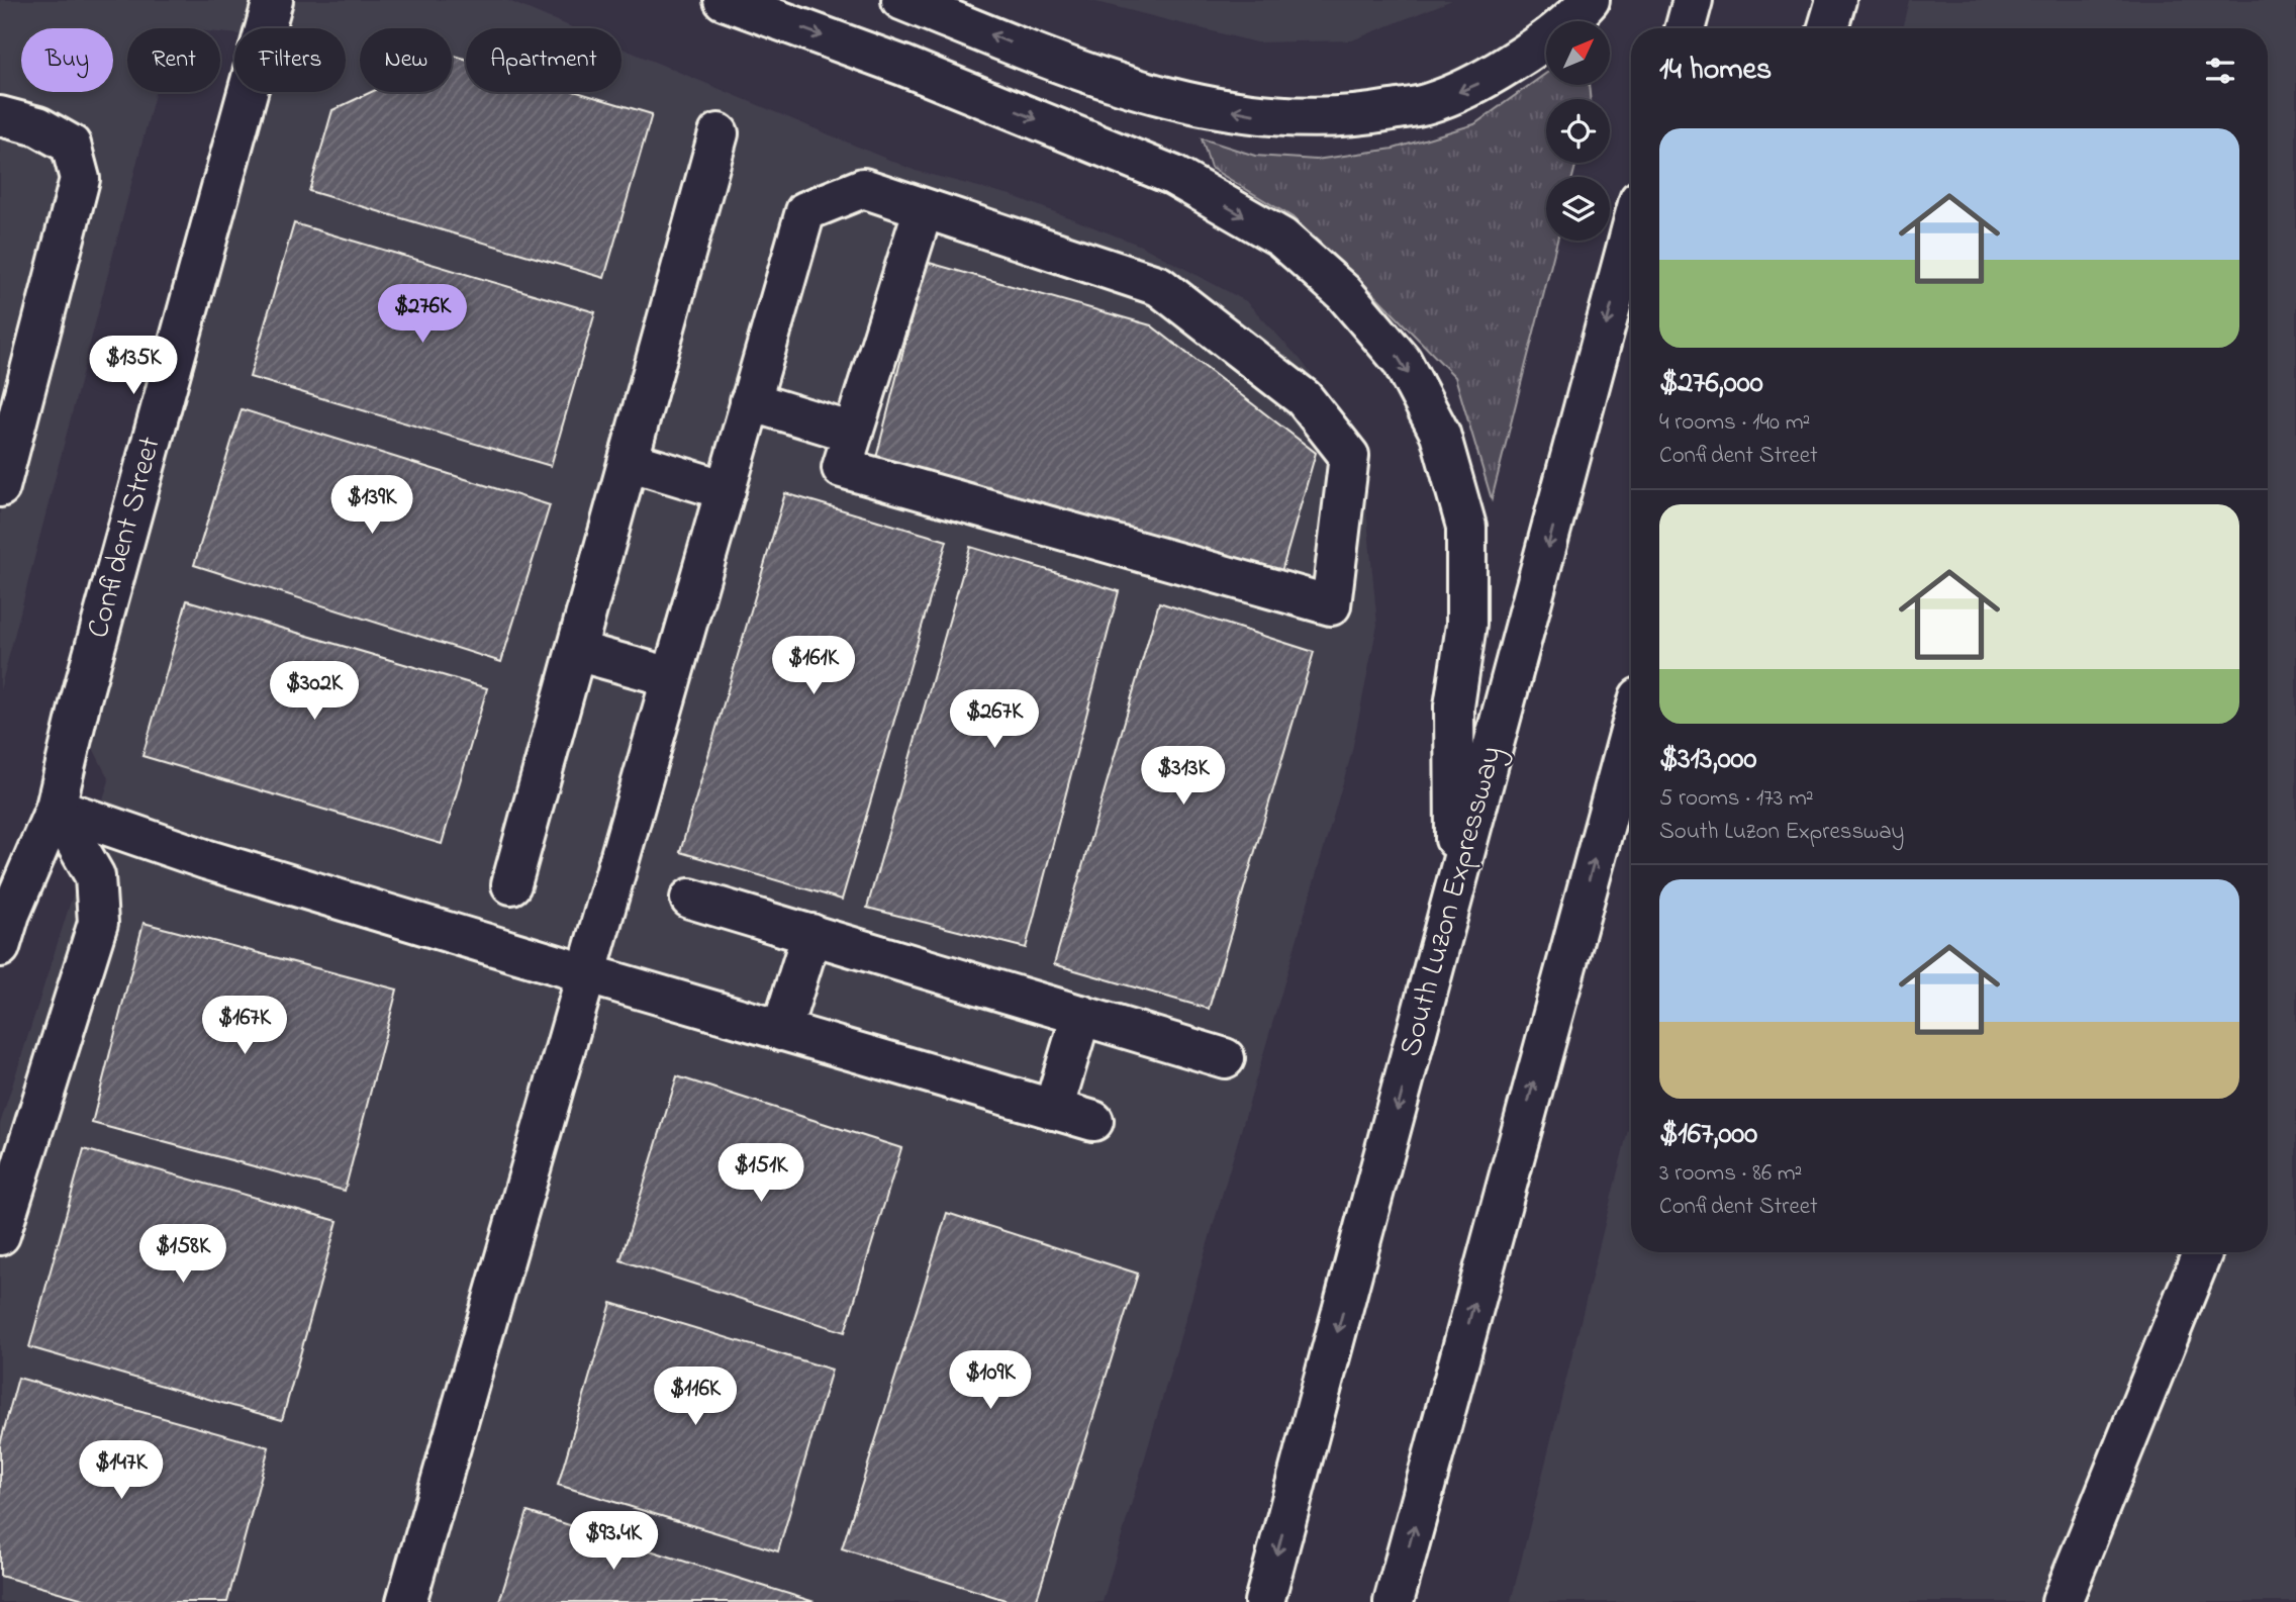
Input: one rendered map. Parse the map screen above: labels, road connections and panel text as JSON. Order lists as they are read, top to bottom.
{
  "streets": {
    "main road": ["Confident Street", "South Luzon Expressway"]
  },
  "north": "top right",
  "page": {
    "chip": [
      "Buy",
      "Rent",
      "Filters",
      "New",
      "Apartment"
    ],
    "heading": "14 homes",
    "list": [
      {
        "name": "$276,000",
        "note": "4 rooms · 140 m² · Confident Street"
      },
      {
        "name": "$313,000",
        "note": "5 rooms · 173 m² · South Luzon Expressway"
      },
      {
        "name": "$167,000",
        "note": "3 rooms · 86 m² · Confident Street"
      }
    ],
    "price": [
      "$276K",
      "$135K",
      "$139K",
      "$161K",
      "$302K",
      "$267K",
      "$313K",
      "$167K",
      "$151K",
      "$158K",
      "$109K",
      "$116K",
      "$147K",
      "$93.4K"
    ]
  }
}
